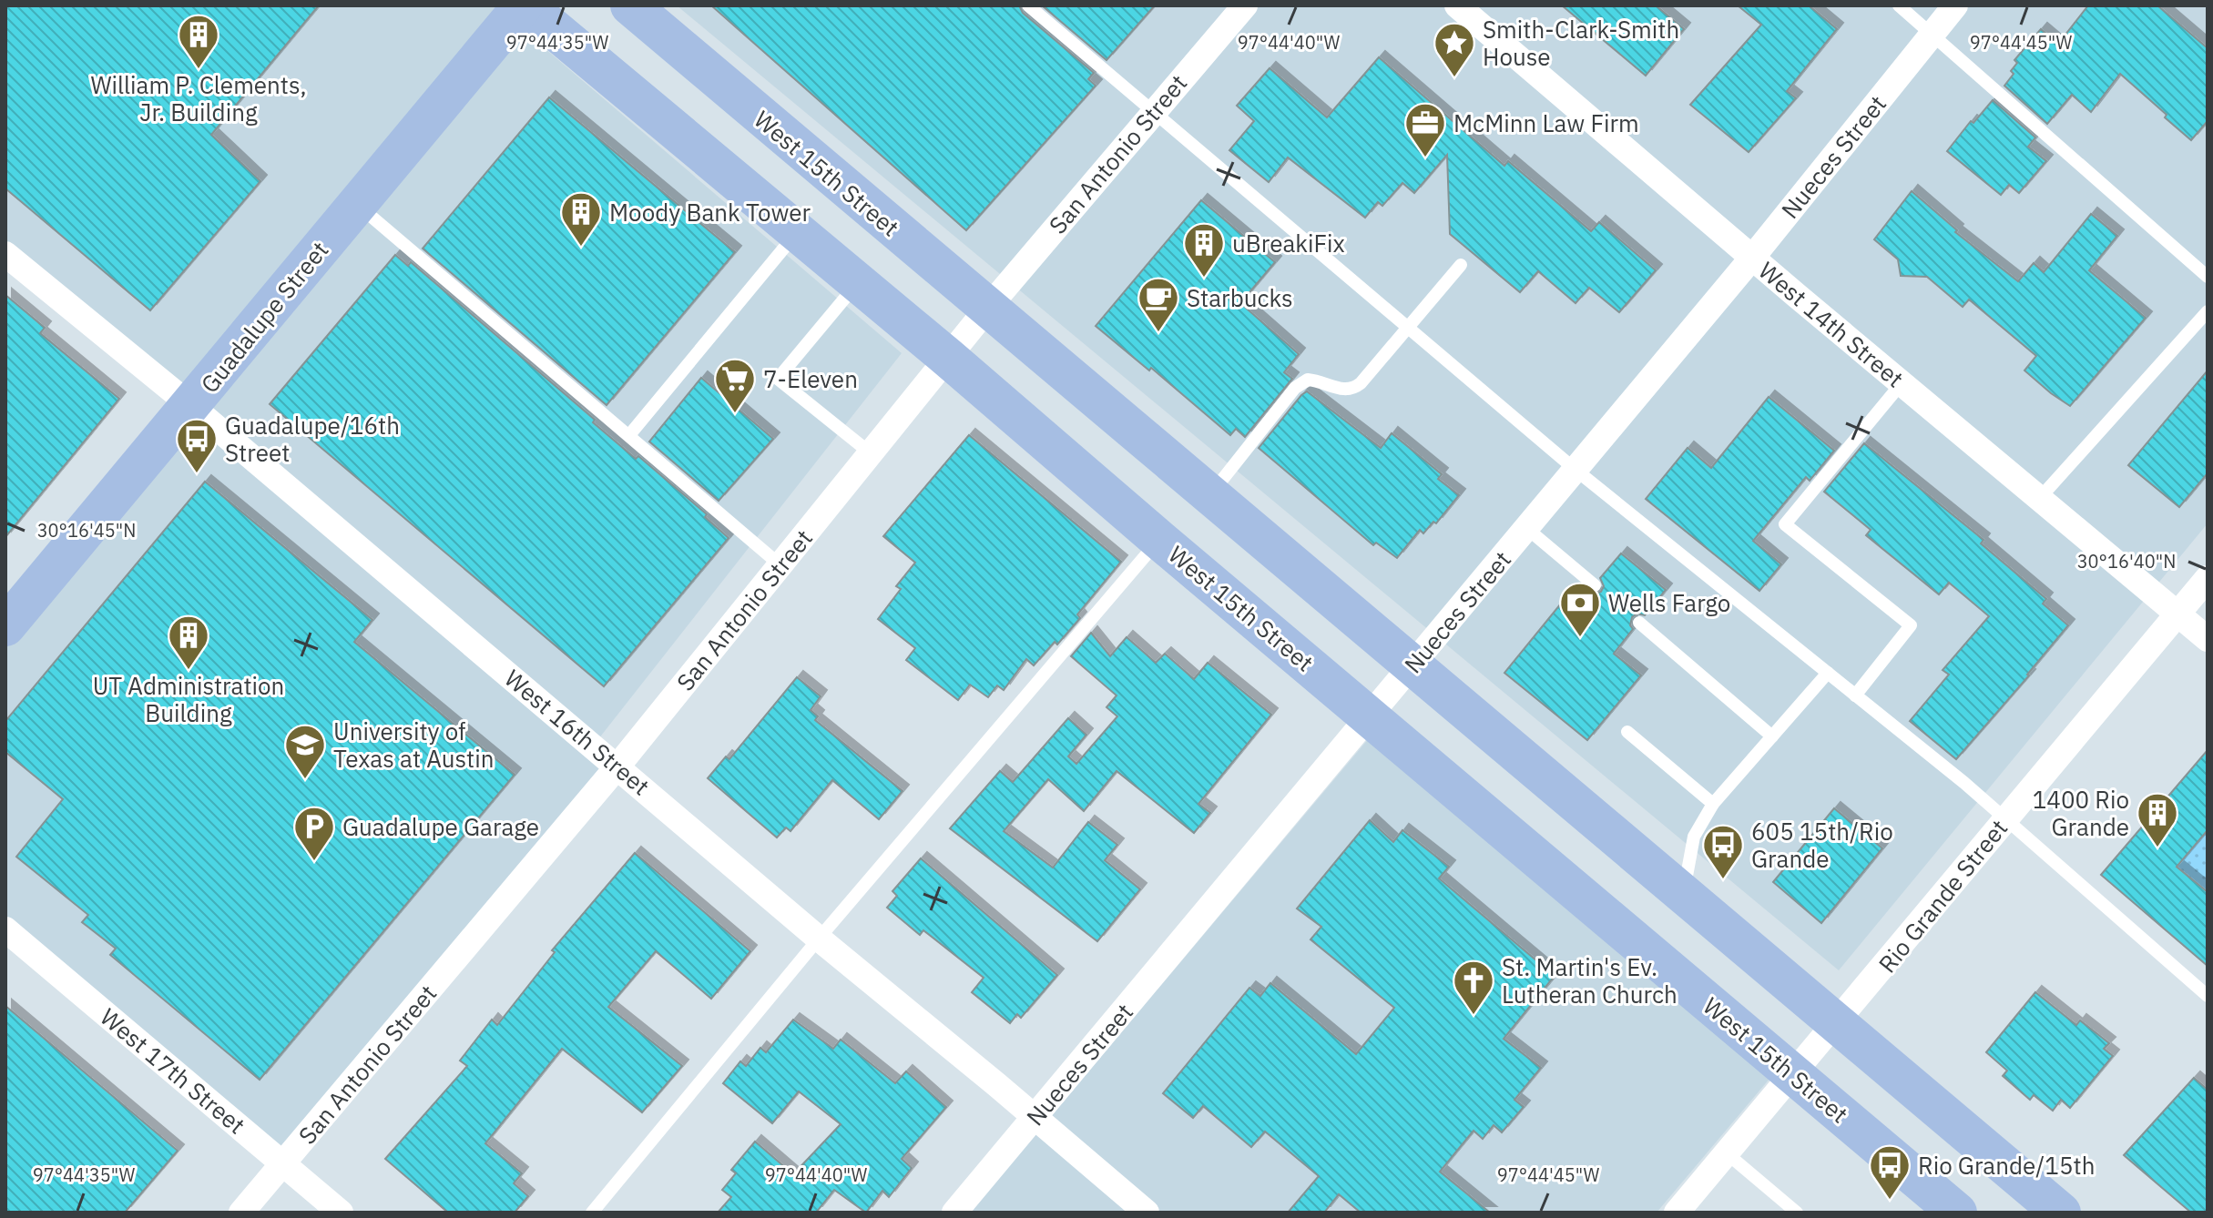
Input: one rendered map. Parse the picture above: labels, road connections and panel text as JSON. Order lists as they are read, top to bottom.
{
  "streets": {
    "main road": ["West 15th Street", "Guadalupe Street"],
    "street": [
      "San Antonio Street",
      "Nueces Street",
      "West 14th Street",
      "West 16th Street",
      "Rio Grande Street",
      "West 17th Street"
    ]
  },
  "crossings": [
    ["San Antonio Street", "West 15th Street"],
    ["San Antonio Street", "West 16th Street"],
    ["San Antonio Street", "West 17th Street"],
    ["Nueces Street", "West 15th Street"],
    ["Nueces Street", "West 14th Street"],
    ["Nueces Street", "West 16th Street"],
    ["West 15th Street", "Guadalupe Street"],
    ["West 15th Street", "Rio Grande Street"],
    ["Guadalupe Street", "West 16th Street"],
    ["West 14th Street", "Rio Grande Street"]
  ],
  "places": {
    "building": [
      "William P. Clements, Jr. Building",
      "Moody Bank Tower",
      "uBreakiFix",
      "UT Administration Building",
      "1400 Rio Grande"
    ],
    "place": ["Smith-Clark-Smith House"],
    "office": ["McMinn Law Firm"],
    "cafe": ["Starbucks"],
    "supermarket": ["7-Eleven"],
    "bus stop": ["Guadalupe/16th Street", "605 15th/Rio Grande", "Rio Grande/15th"],
    "bank": ["Wells Fargo"],
    "school or university": ["University of Texas at Austin"],
    "parking": ["Guadalupe Garage"],
    "church": ["St. Martin's Ev. Lutheran Church"]
  },
  "coordinates": [
    "97°44'35\"W",
    "97°44'40\"W",
    "97°44'45\"W",
    "30°16'45\"N",
    "30°16'40\"N"
  ]
}
